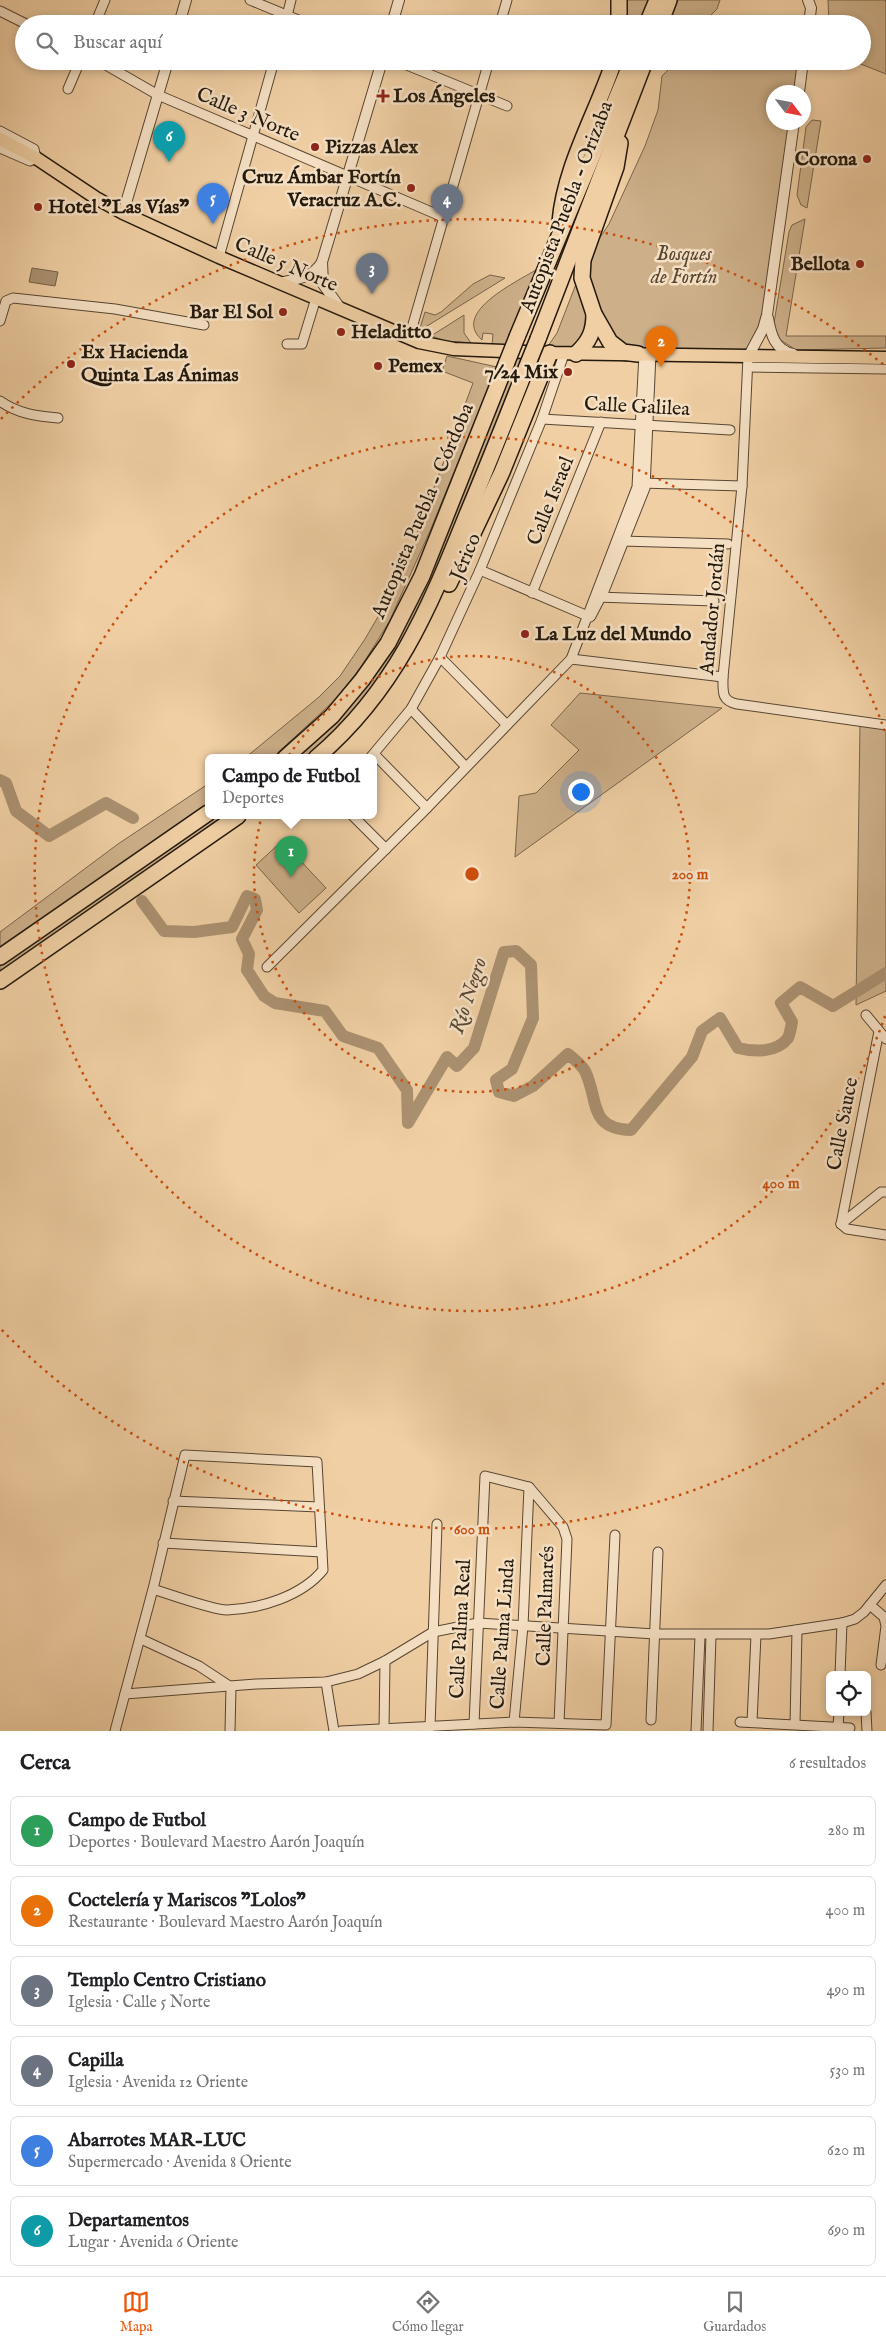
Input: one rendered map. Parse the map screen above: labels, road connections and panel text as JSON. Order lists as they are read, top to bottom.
{
  "streets": {
    "highway": ["Autopista Puebla - Orizaba", "Autopista Puebla - Córdoba"],
    "main road": ["Calle 5 Norte"],
    "street": [
      "Calle 3 Norte",
      "Calle Galilea",
      "Calle Israel",
      "Jérico",
      "Andador Jordán",
      "Calle Sauce",
      "Calle Palmarés",
      "Calle Palma Real",
      "Calle Palma Linda"
    ]
  },
  "crossings": [
    ["Autopista Puebla - Orizaba", "Autopista Puebla - Córdoba"],
    ["Calle 5 Norte", "Jérico"],
    ["Calle 5 Norte", "Andador Jordán"],
    ["Calle Galilea", "Calle Israel"],
    ["Calle Galilea", "Jérico"],
    ["Calle Palmarés", "Calle Palma Real"],
    ["Calle Palmarés", "Calle Palma Linda"],
    ["Calle Palma Real", "Calle Palma Linda"]
  ],
  "water": ["Río Negro"],
  "parks": ["Bosques de Fortín"],
  "places": {
    "health": ["Los Ángeles"],
    "other": [
      "Pizzas Alex",
      "Corona",
      "Cruz Ámbar Fortín Veracruz A.C.",
      "Hotel \"Las Vías\"",
      "Bellota",
      "Bar El Sol",
      "Heladitto",
      "Ex Hacienda Quinta Las Ánimas",
      "Pemex",
      "7/24 Mix",
      "La Luz del Mundo"
    ]
  },
  "north": "bottom right",
  "page": {
    "search": "Buscar aquí",
    "pins": [
      "6",
      "5",
      "4",
      "3",
      "2",
      "1"
    ],
    "popup": ["Campo de Futbol", "Deportes"],
    "heading": ["Cerca", "6 resultados"],
    "list": [
      {
        "mark": "1",
        "name": "Campo de Futbol",
        "note": "Deportes · Boulevard Maestro Aarón Joaquín",
        "value": "280 m"
      },
      {
        "mark": "2",
        "name": "Coctelería y Mariscos \"Lolos\"",
        "note": "Restaurante · Boulevard Maestro Aarón Joaquín",
        "value": "400 m"
      },
      {
        "mark": "3",
        "name": "Templo Centro Cristiano",
        "note": "Iglesia · Calle 5 Norte",
        "value": "490 m"
      },
      {
        "mark": "4",
        "name": "Capilla",
        "note": "Iglesia · Avenida 12 Oriente",
        "value": "530 m"
      },
      {
        "mark": "5",
        "name": "Abarrotes MAR-LUC",
        "note": "Supermercado · Avenida 8 Oriente",
        "value": "620 m"
      },
      {
        "mark": "6",
        "name": "Departamentos",
        "note": "Lugar · Avenida 6 Oriente",
        "value": "690 m"
      }
    ],
    "nav": ["Mapa", "Cómo llegar", "Guardados"]
  },
  "rings": ["200 m", "400 m", "600 m"]
}
